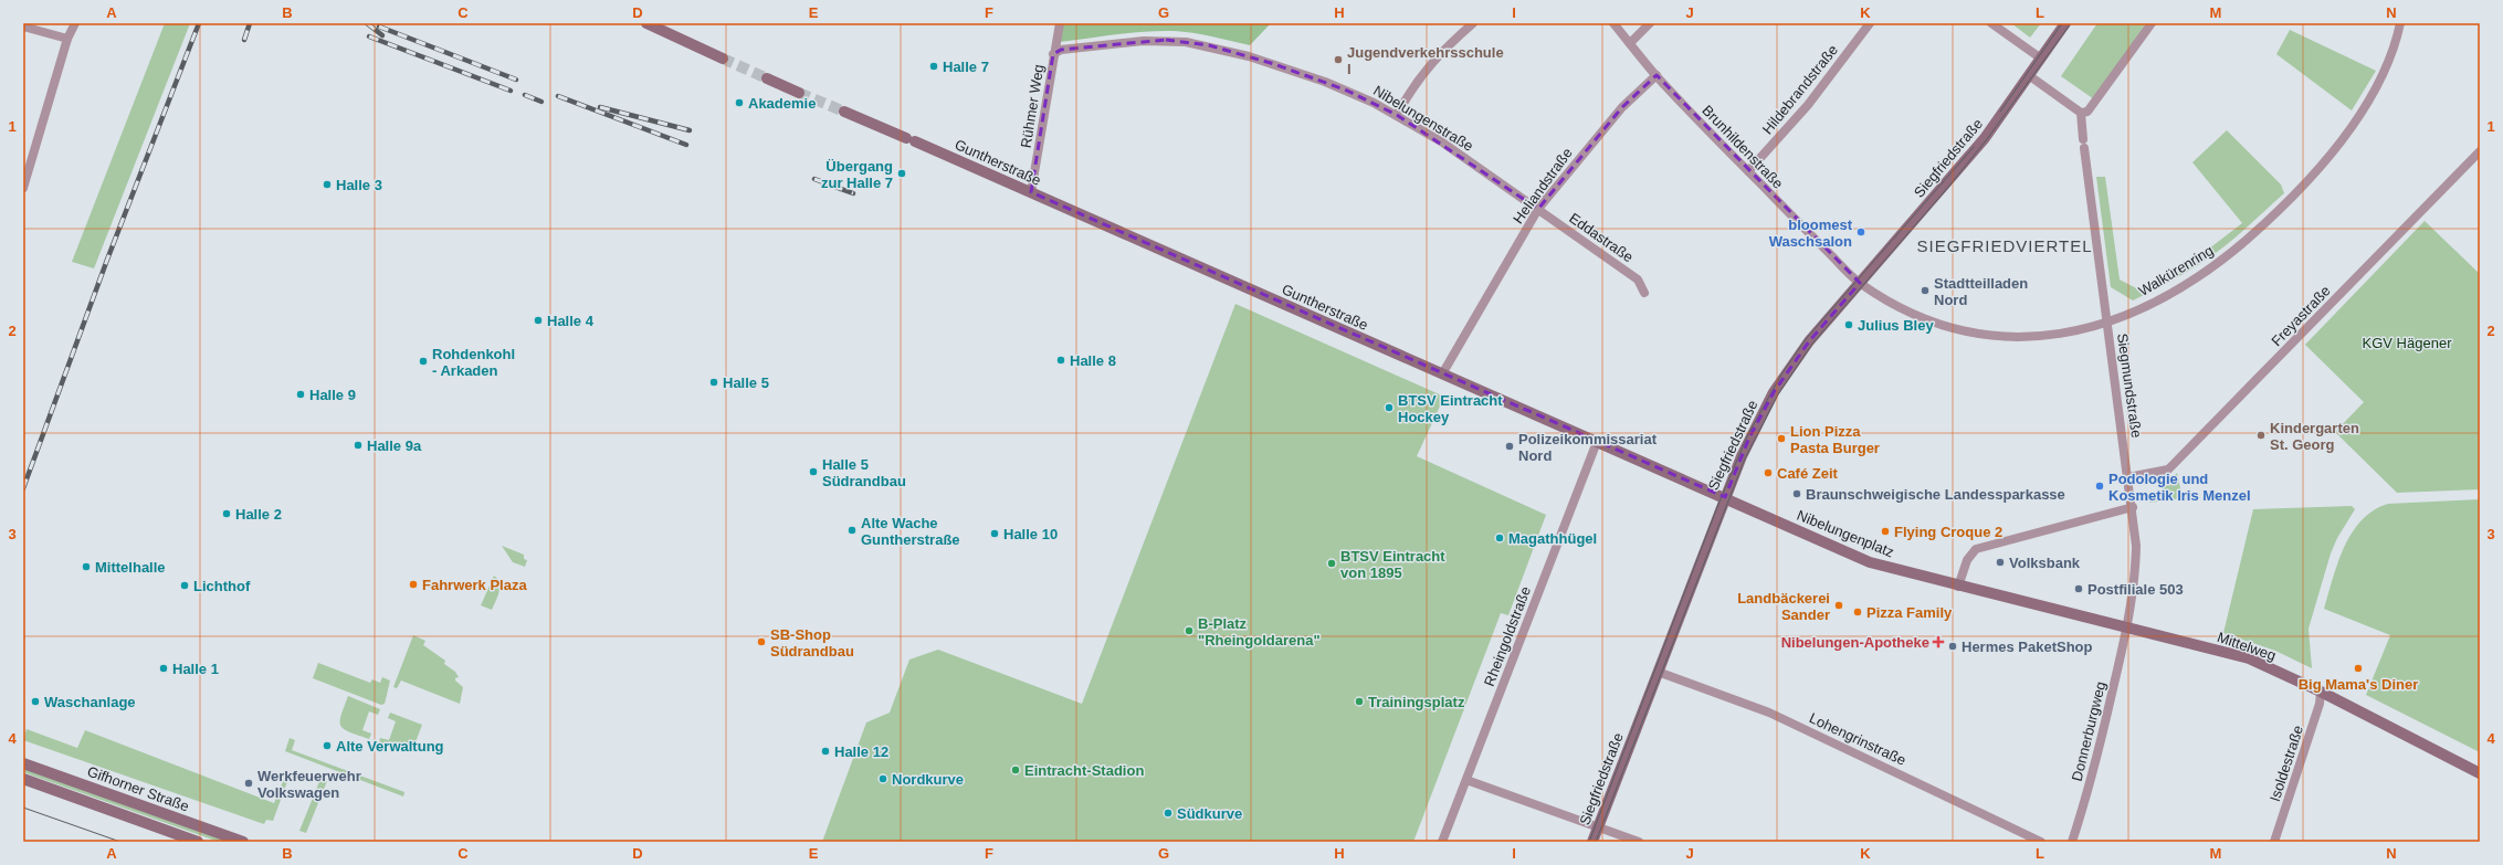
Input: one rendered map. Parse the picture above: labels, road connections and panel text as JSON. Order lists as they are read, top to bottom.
{
  "streets": {
    "street": [
      "Hildebrandstraße",
      "Rühmer Weg",
      "Nibelungenstraße",
      "Brunhildenstraße",
      "Siegfriedstraße",
      "Guntherstraße",
      "Heliandstraße",
      "Eddastraße",
      "Walkürenring",
      "Freyastraße",
      "Siegmundstraße",
      "Nibelungenplatz",
      "Rheingoldstraße",
      "Mittelweg",
      "Donnerburgweg",
      "Lohengrinstraße",
      "Isoldestraße",
      "Gifhorner Straße"
    ]
  },
  "crossings": [
    ["Hildebrandstraße", "Brunhildenstraße"],
    ["Rühmer Weg", "Nibelungenstraße"],
    ["Rühmer Weg", "Guntherstraße"],
    ["Nibelungenstraße", "Heliandstraße"],
    ["Nibelungenstraße", "Eddastraße"],
    ["Brunhildenstraße", "Siegfriedstraße"],
    ["Brunhildenstraße", "Heliandstraße"],
    ["Brunhildenstraße", "Walkürenring"],
    ["Siegfriedstraße", "Guntherstraße"],
    ["Siegfriedstraße", "Walkürenring"],
    ["Siegfriedstraße", "Nibelungenplatz"],
    ["Siegfriedstraße", "Lohengrinstraße"],
    ["Guntherstraße", "Heliandstraße"],
    ["Guntherstraße", "Nibelungenplatz"],
    ["Guntherstraße", "Rheingoldstraße"],
    ["Heliandstraße", "Eddastraße"],
    ["Walkürenring", "Siegmundstraße"],
    ["Freyastraße", "Siegmundstraße"],
    ["Siegmundstraße", "Mittelweg"],
    ["Siegmundstraße", "Donnerburgweg"],
    ["Nibelungenplatz", "Mittelweg"],
    ["Mittelweg", "Donnerburgweg"],
    ["Mittelweg", "Isoldestraße"]
  ],
  "districts": ["SIEGFRIEDVIERTEL"],
  "parks": ["KGV Hägener"],
  "places": {
    "other": [
      "Jugendverkehrsschule I",
      "Halle 7",
      "Akademie",
      "Übergang zur Halle 7",
      "Halle 3",
      "bloomest Waschsalon",
      "Stadtteilladen Nord",
      "Halle 4",
      "Julius Bley",
      "Halle 8",
      "Rohdenkohl - Arkaden",
      "Halle 5",
      "Halle 9",
      "BTSV Eintracht Hockey",
      "Kindergarten St. Georg",
      "Lion Pizza Pasta Burger",
      "Halle 9a",
      "Polizeikommissariat Nord",
      "Halle 5 Südrandbau",
      "Café Zeit",
      "Podologie und Kosmetik Iris Menzel",
      "Braunschweigische Landessparkasse",
      "Halle 2",
      "Alte Wache Guntherstraße",
      "Flying Croque 2",
      "Halle 10",
      "Magathhügel",
      "Volksbank",
      "BTSV Eintracht von 1895",
      "Mittelhalle",
      "Fahrwerk Plaza",
      "Lichthof",
      "Postfiliale 503",
      "Landbäckerei Sander",
      "Pizza Family",
      "B-Platz \"Rheingoldarena\"",
      "SB-Shop Südrandbau",
      "Hermes PaketShop",
      "Halle 1",
      "Big Mama's Diner",
      "Waschanlage",
      "Trainingsplatz",
      "Alte Verwaltung",
      "Halle 12",
      "Eintracht-Stadion",
      "Nordkurve",
      "Werkfeuerwehr Volkswagen",
      "Südkurve"
    ],
    "health": ["Nibelungen-Apotheke"]
  },
  "grid": {
    "columns": [
      "A",
      "B",
      "C",
      "D",
      "E",
      "F",
      "G",
      "H",
      "I",
      "J",
      "K",
      "L",
      "M",
      "N"
    ],
    "rows": [
      "1",
      "2",
      "3",
      "4"
    ]
  }
}
